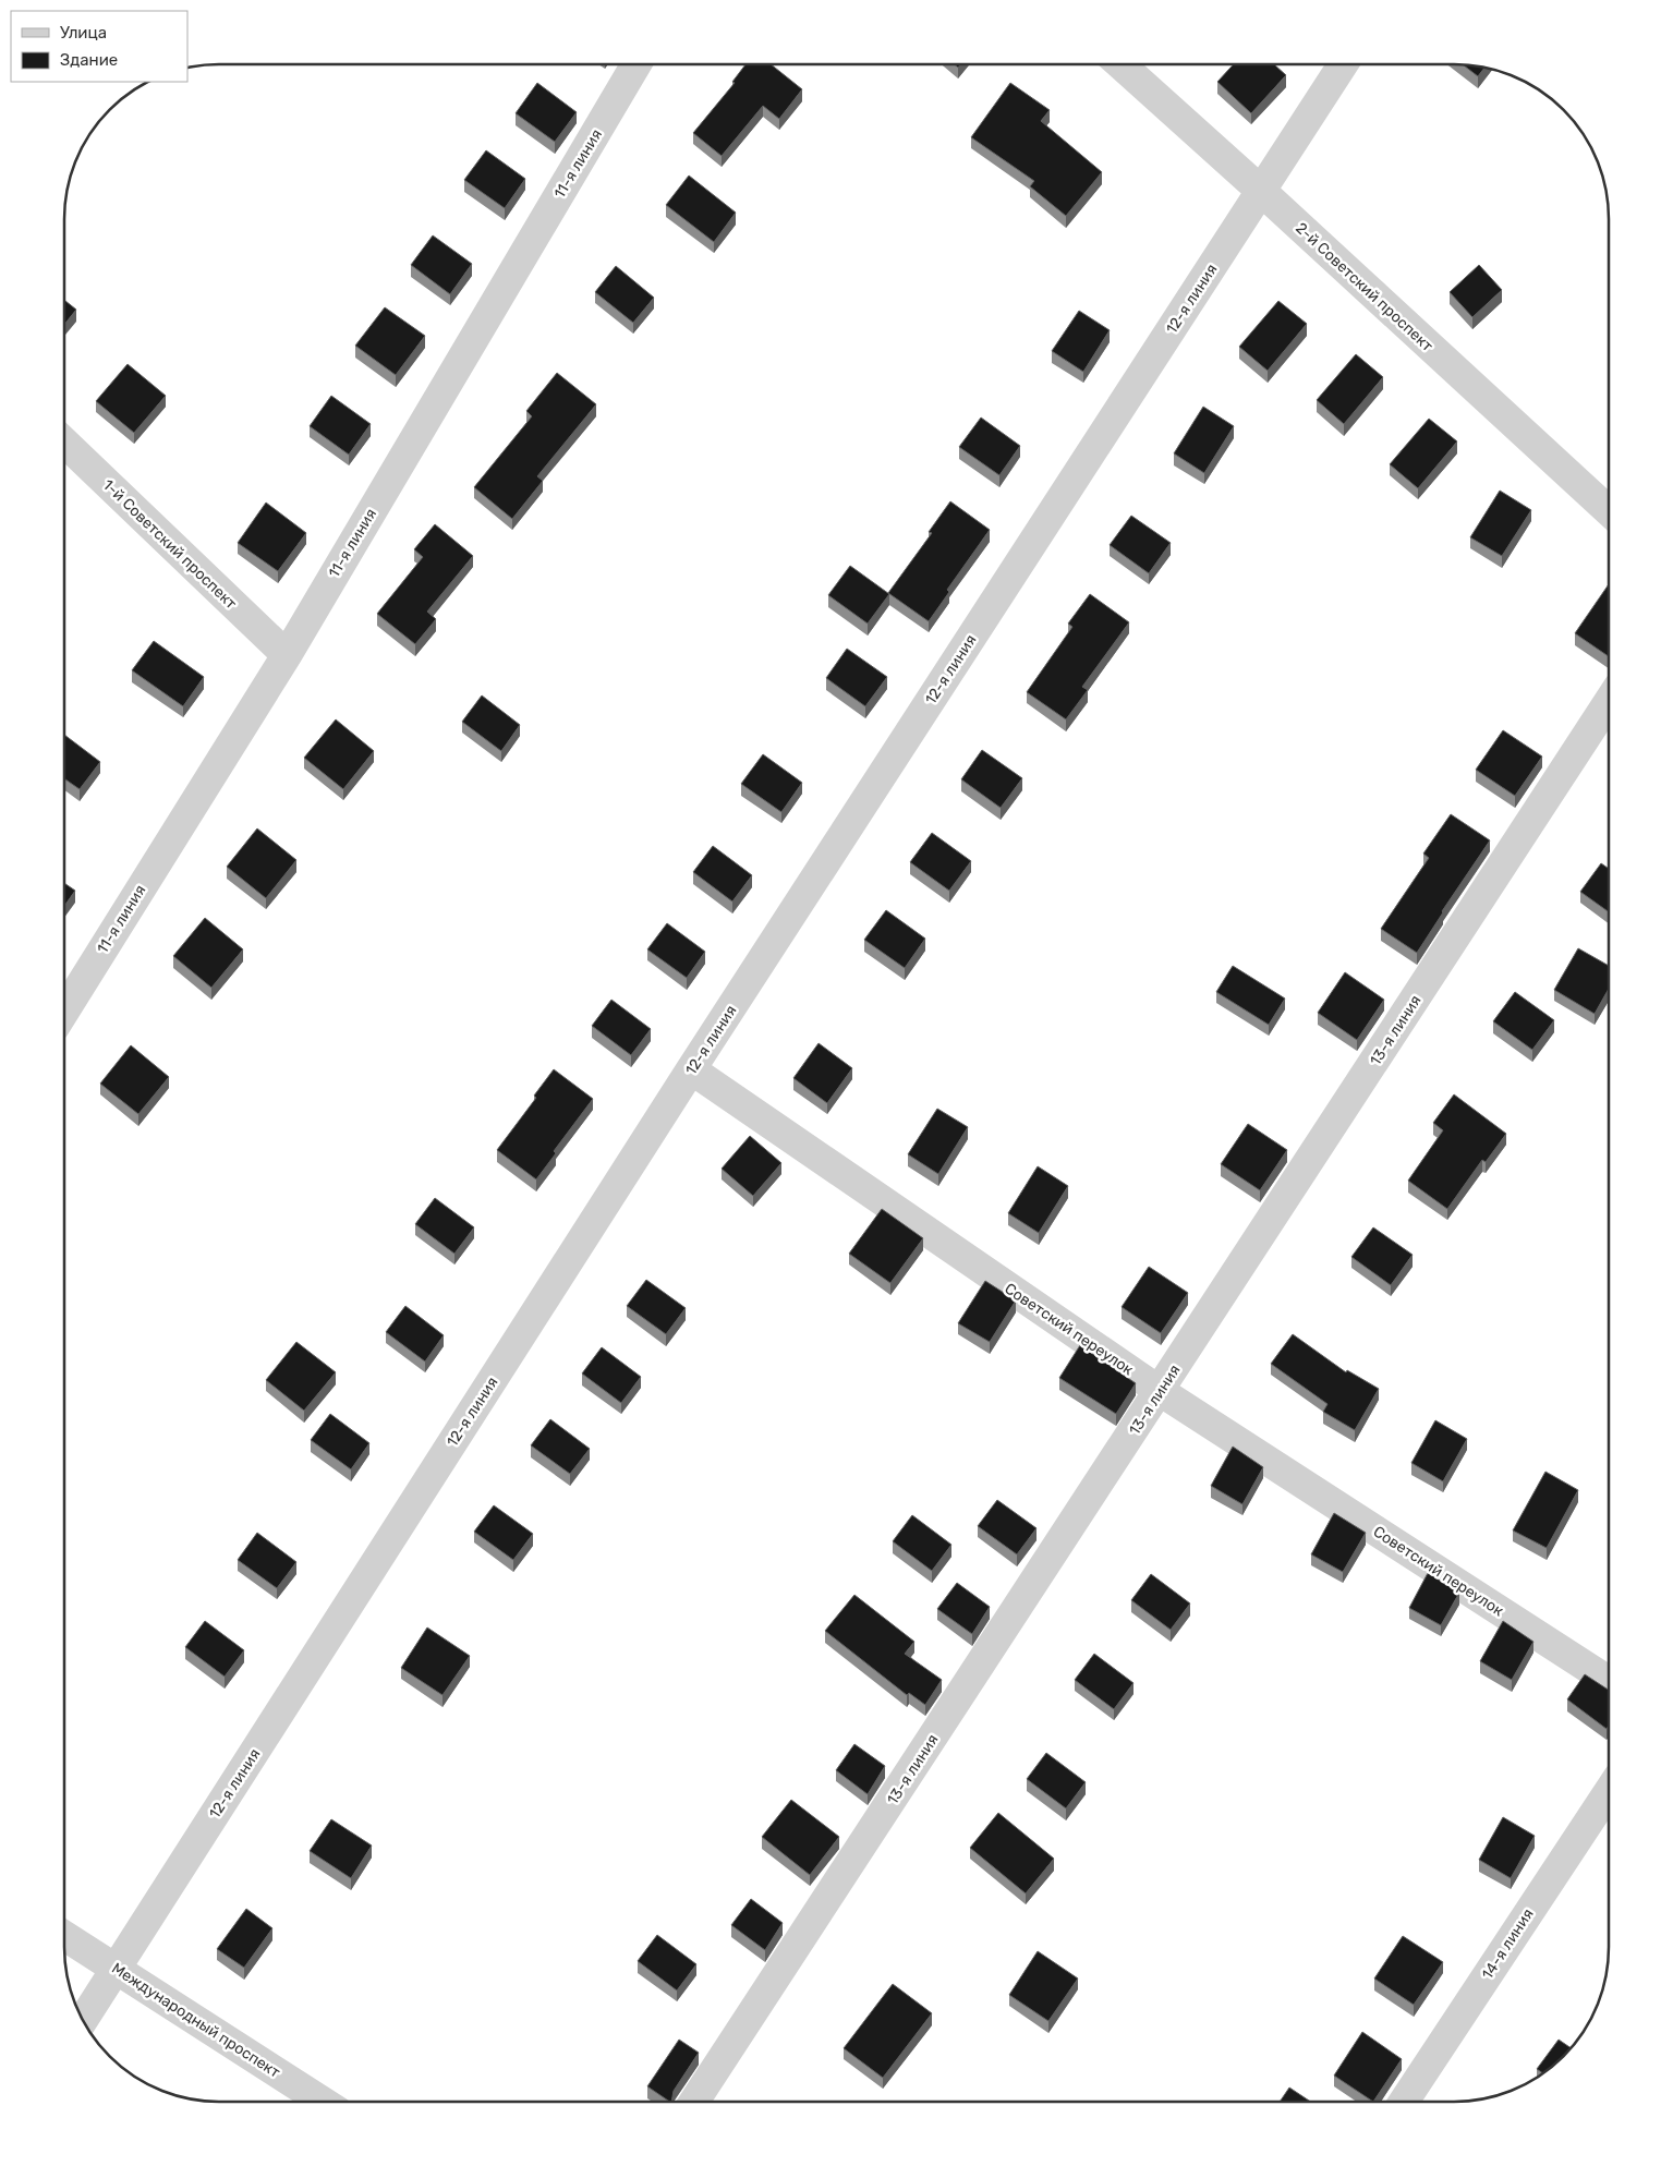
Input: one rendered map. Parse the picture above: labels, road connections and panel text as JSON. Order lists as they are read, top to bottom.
{
  "streets": {
    "street": [
      "11-я линия",
      "2-й Советский проспект",
      "12-я линия",
      "1-й Советский проспект",
      "13-я линия",
      "Советский переулок",
      "14-я линия",
      "Международный проспект"
    ]
  },
  "crossings": [
    ["11-я линия", "1-й Советский проспект"],
    ["2-й Советский проспект", "12-я линия"],
    ["12-я линия", "Советский переулок"],
    ["12-я линия", "Международный проспект"],
    ["13-я линия", "Советский переулок"]
  ],
  "legend": ["Улица", "Здание"]
}
